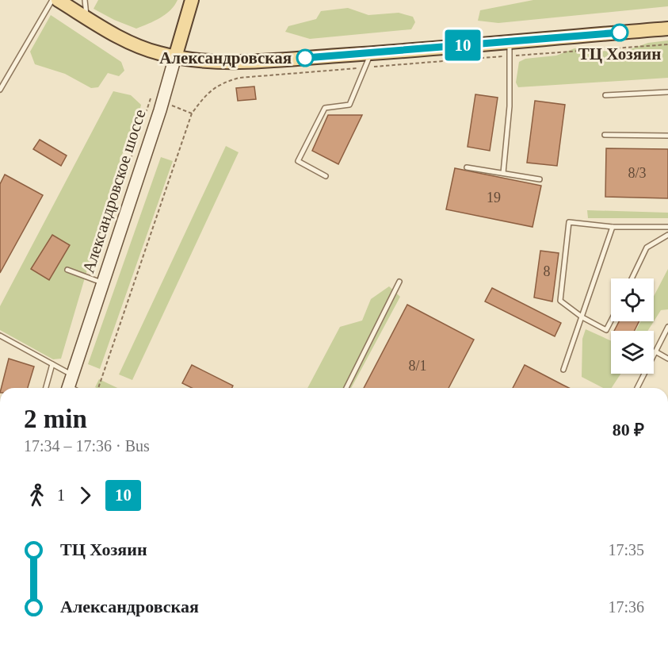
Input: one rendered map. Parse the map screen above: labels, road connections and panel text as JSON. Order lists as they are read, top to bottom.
{
  "streets": {
    "main road": ["Александровское шоссе"]
  },
  "places": ["ТЦ Хозяин", "Александровская"],
  "lines": ["bus line 10"],
  "house_numbers": [
    "8/3",
    "19",
    "8",
    "8/1"
  ],
  "page": {
    "on_map": "10",
    "heading": ["2 min", "17:34 – 17:36 · Bus", "80 ₽"],
    "legs": ["1", "10"],
    "list": [
      {
        "name": "ТЦ Хозяин",
        "value": "17:35"
      },
      {
        "name": "Александровская",
        "value": "17:36"
      }
    ]
  }
}
